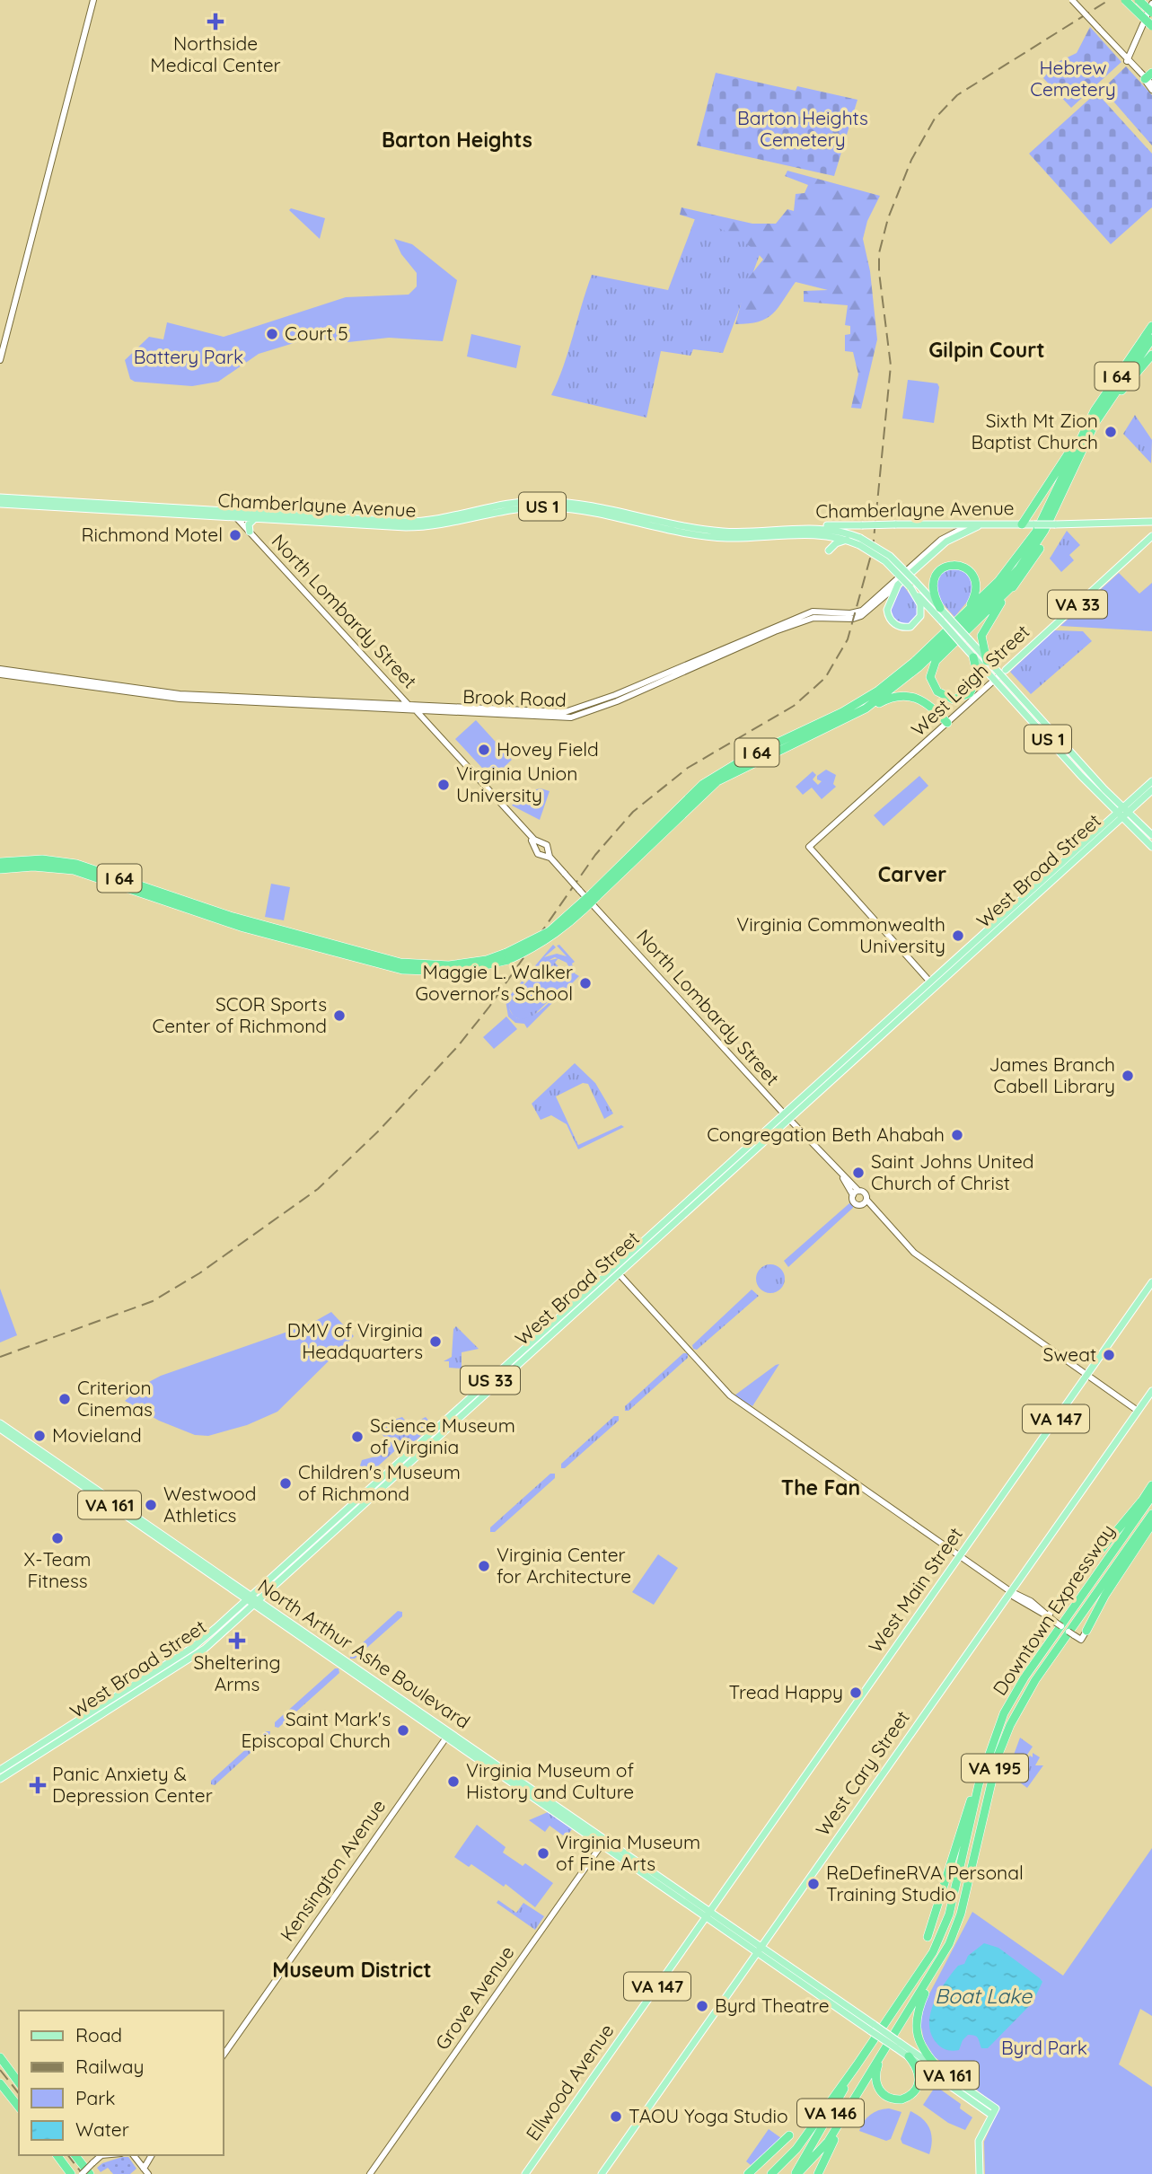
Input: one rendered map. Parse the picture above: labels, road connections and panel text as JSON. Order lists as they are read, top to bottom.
{
  "streets": {
    "highway": [
      "I 64",
      "Downtown Expressway",
      "VA 195",
      "VA 146"
    ],
    "main road": [
      "Chamberlayne Avenue",
      "US 1",
      "VA 33",
      "North Lombardy Street",
      "West Leigh Street",
      "Brook Road",
      "West Broad Street",
      "US 33",
      "VA 147",
      "VA 161",
      "West Main Street",
      "North Arthur Ashe Boulevard",
      "West Cary Street",
      "Kensington Avenue",
      "Grove Avenue",
      "Ellwood Avenue"
    ]
  },
  "crossings": [
    ["Chamberlayne Avenue", "US 1"],
    ["Chamberlayne Avenue", "North Lombardy Street"],
    ["Chamberlayne Avenue", "Brook Road"],
    ["US 1", "West Leigh Street"],
    ["US 1", "West Broad Street"],
    ["North Lombardy Street", "Brook Road"],
    ["North Lombardy Street", "West Broad Street"],
    ["West Leigh Street", "West Broad Street"],
    ["West Broad Street", "North Arthur Ashe Boulevard"],
    ["VA 161", "West Main Street"],
    ["VA 161", "Downtown Expressway"],
    ["VA 161", "North Arthur Ashe Boulevard"],
    ["VA 161", "West Cary Street"],
    ["VA 161", "Ellwood Avenue"],
    ["West Main Street", "North Arthur Ashe Boulevard"],
    ["West Main Street", "Ellwood Avenue"],
    ["Downtown Expressway", "VA 146"],
    ["North Arthur Ashe Boulevard", "Kensington Avenue"],
    ["North Arthur Ashe Boulevard", "Grove Avenue"],
    ["North Arthur Ashe Boulevard", "Ellwood Avenue"]
  ],
  "districts": [
    "Barton Heights",
    "Gilpin Court",
    "Carver",
    "The Fan",
    "Museum District"
  ],
  "water": ["Boat Lake"],
  "parks": [
    "Hebrew Cemetery",
    "Barton Heights Cemetery",
    "Battery Park",
    "Byrd Park"
  ],
  "places": {
    "health": ["Northside Medical Center", "Sheltering Arms", "Panic Anxiety & Depression Center"],
    "other": [
      "Court 5",
      "Sixth Mt Zion Baptist Church",
      "Richmond Motel",
      "Hovey Field",
      "Virginia Union University",
      "Virginia Commonwealth University",
      "Maggie L. Walker Governor's School",
      "SCOR Sports Center of Richmond",
      "James Branch Cabell Library",
      "Congregation Beth Ahabah",
      "Saint Johns United Church of Christ",
      "DMV of Virginia Headquarters",
      "Sweat",
      "Criterion Cinemas",
      "Movieland",
      "Science Museum of Virginia",
      "Children's Museum of Richmond",
      "Westwood Athletics",
      "X-Team Fitness",
      "Virginia Center for Architecture",
      "Tread Happy",
      "Saint Mark's Episcopal Church",
      "Virginia Museum of History and Culture",
      "Virginia Museum of Fine Arts",
      "ReDefineRVA Personal Training Studio",
      "Byrd Theatre",
      "TAOU Yoga Studio"
    ]
  },
  "legend": [
    "Road",
    "Railway",
    "Park",
    "Water"
  ]
}
